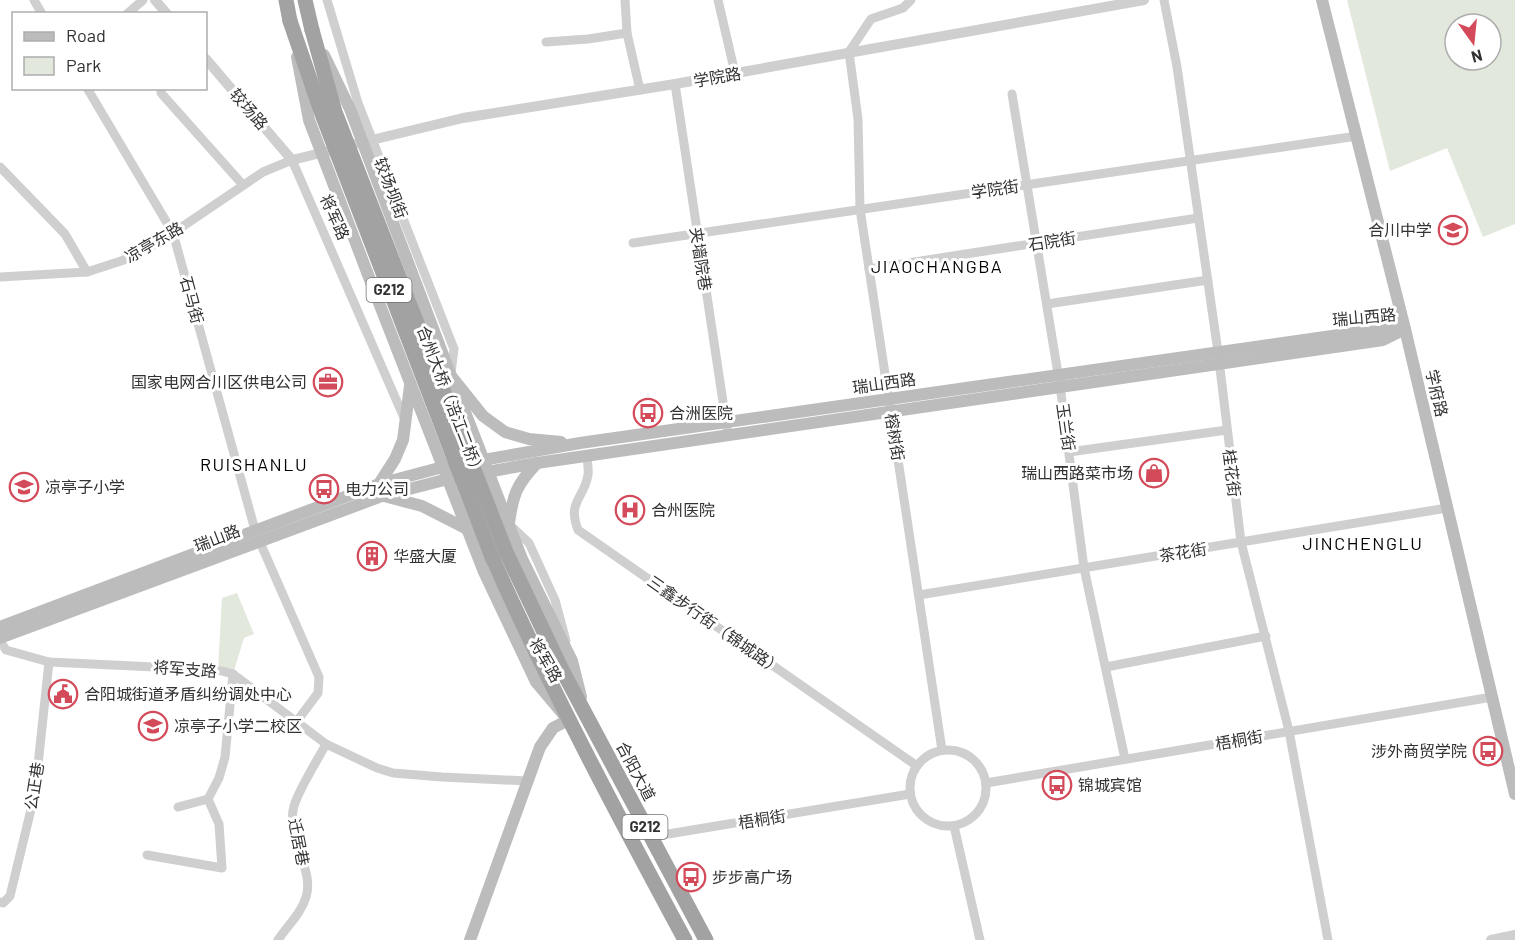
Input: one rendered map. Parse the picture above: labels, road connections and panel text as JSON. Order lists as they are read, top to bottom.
{
  "streets": {
    "highway": ["G212", "合州大桥（涪江二桥）", "合阳大道"],
    "main road": [
      "将军路",
      "瑞山西路",
      "学府路",
      "瑞山路"
    ],
    "street": [
      "学院路",
      "较场路",
      "较场坝街",
      "学院街",
      "石院街",
      "凉亭东路",
      "夹墙院巷",
      "石马街",
      "玉兰街",
      "榕树街",
      "桂花街",
      "茶花街",
      "三鑫步行街（锦城路）",
      "将军支路",
      "梧桐街",
      "公正巷",
      "迁居巷"
    ]
  },
  "crossings": [
    ["学院路", "较场路"],
    ["学院路", "较场坝街"],
    ["学院路", "将军路"],
    ["学院路", "凉亭东路"],
    ["学院路", "夹墙院巷"],
    ["学院路", "榕树街"],
    ["较场路", "将军路"],
    ["较场路", "凉亭东路"],
    ["较场坝街", "将军路"],
    ["学院街", "夹墙院巷"],
    ["学院街", "学府路"],
    ["学院街", "玉兰街"],
    ["学院街", "榕树街"],
    ["学院街", "桂花街"],
    ["将军路", "凉亭东路"],
    ["将军路", "G212"],
    ["将军路", "瑞山西路"],
    ["将军路", "合州大桥（涪江二桥）"],
    ["将军路", "瑞山路"],
    ["将军路", "合阳大道"],
    ["石院街", "玉兰街"],
    ["石院街", "榕树街"],
    ["石院街", "桂花街"],
    ["凉亭东路", "石马街"],
    ["夹墙院巷", "瑞山西路"],
    ["G212", "合州大桥（涪江二桥）"],
    ["石马街", "瑞山路"],
    ["石马街", "将军支路"],
    ["瑞山西路", "学府路"],
    ["瑞山西路", "玉兰街"],
    ["瑞山西路", "榕树街"],
    ["瑞山西路", "桂花街"],
    ["瑞山西路", "瑞山路"],
    ["瑞山西路", "三鑫步行街（锦城路）"],
    ["学府路", "茶花街"],
    ["学府路", "梧桐街"],
    ["合州大桥（涪江二桥）", "合阳大道"],
    ["玉兰街", "茶花街"],
    ["玉兰街", "梧桐街"],
    ["榕树街", "茶花街"],
    ["榕树街", "三鑫步行街（锦城路）"],
    ["榕树街", "梧桐街"],
    ["桂花街", "茶花街"],
    ["桂花街", "梧桐街"],
    ["瑞山路", "将军支路"],
    ["三鑫步行街（锦城路）", "梧桐街"],
    ["将军支路", "公正巷"],
    ["将军支路", "迁居巷"],
    ["梧桐街", "合阳大道"]
  ],
  "districts": ["JIAOCHANGBA", "RUISHANLU", "JINCHENGLU"],
  "places": {
    "school or university": ["合川中学", "凉亭子小学", "凉亭子小学二校区"],
    "office": ["国家电网合川区供电公司"],
    "bus stop": [
      "合洲医院",
      "电力公司",
      "涉外商贸学院",
      "锦城宾馆",
      "步步高广场"
    ],
    "shop": ["瑞山西路菜市场"],
    "hospital": ["合州医院"],
    "building": ["华盛大厦"],
    "public building": ["合阳城街道矛盾纠纷调处中心"]
  },
  "legend": ["Road", "Park"],
  "north": "bottom"
}
